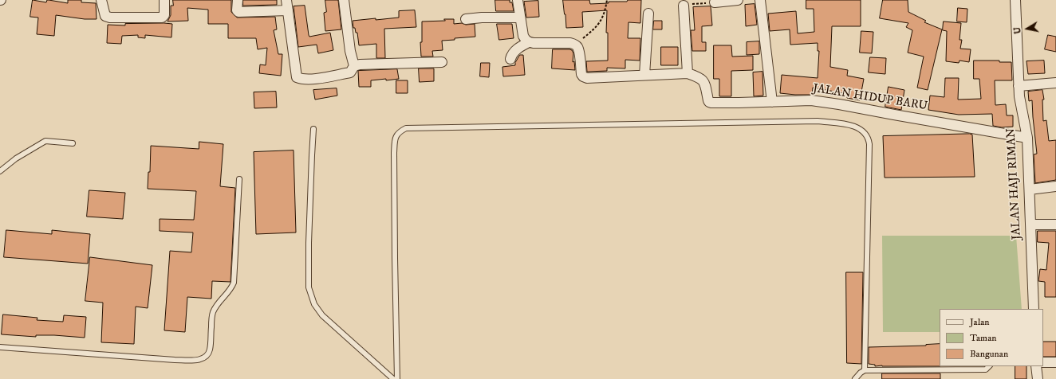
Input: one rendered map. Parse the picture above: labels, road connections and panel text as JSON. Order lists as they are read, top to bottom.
{
  "streets": {
    "street": ["JALAN HIDUP BARU", "JALAN HAJI RIMAN"]
  },
  "crossings": [
    ["JALAN HIDUP BARU", "JALAN HAJI RIMAN"]
  ],
  "legend": ["Jalan", "Taman", "Bangunan"],
  "north": "left"
}
